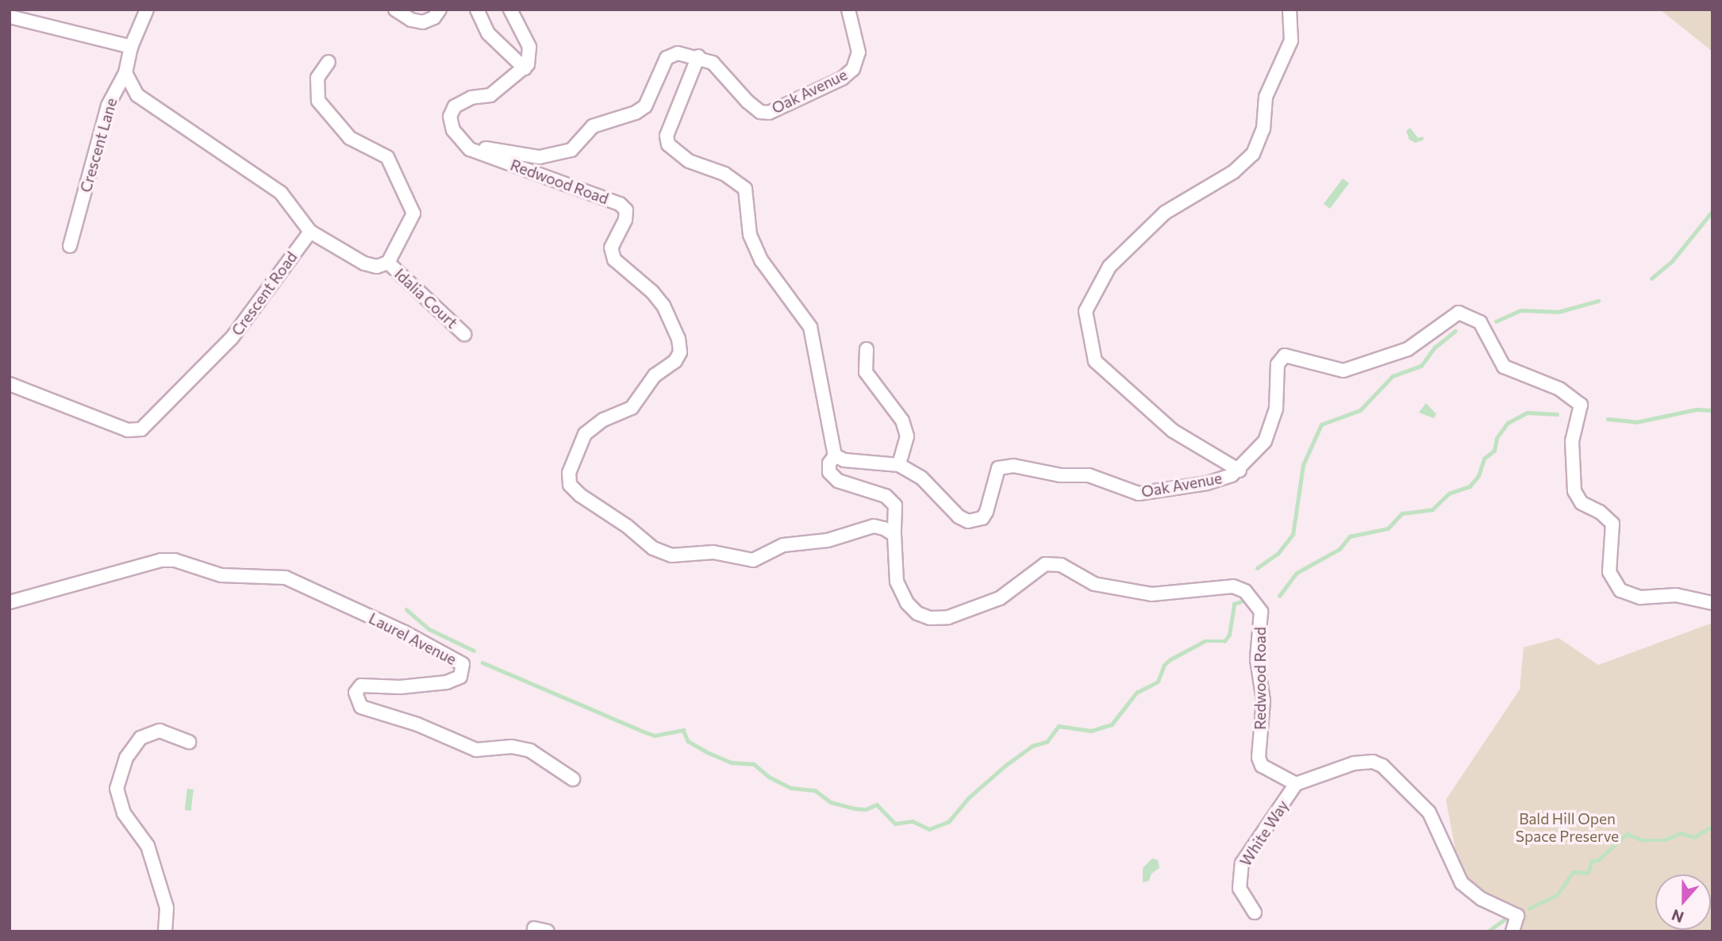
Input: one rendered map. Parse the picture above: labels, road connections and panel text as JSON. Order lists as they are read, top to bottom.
{
  "streets": {
    "street": [
      "Oak Avenue",
      "Crescent Lane",
      "Redwood Road",
      "Crescent Road",
      "Idalia Court",
      "Laurel Avenue",
      "White Way"
    ]
  },
  "crossings": [
    ["Redwood Road", "White Way"]
  ],
  "parks": ["Bald Hill Open Space Preserve"],
  "north": "bottom"
}
